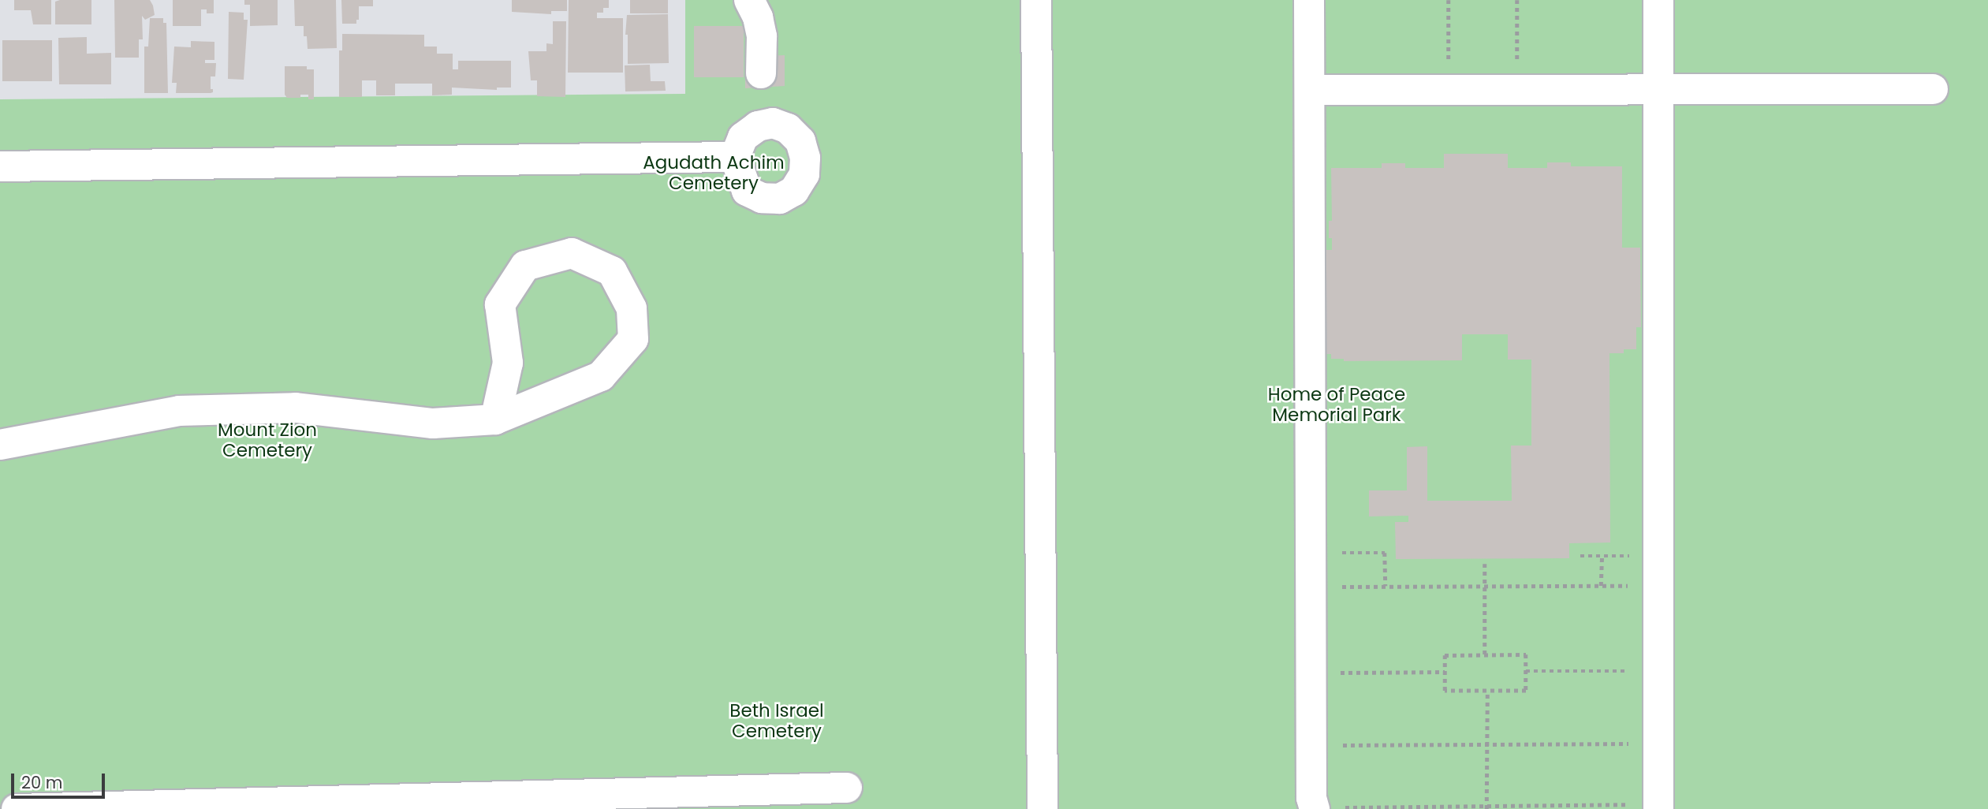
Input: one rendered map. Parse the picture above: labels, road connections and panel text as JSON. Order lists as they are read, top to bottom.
{
  "parks": [
    "Agudath Achim Cemetery",
    "Home of Peace Memorial Park",
    "Mount Zion Cemetery",
    "Beth Israel Cemetery"
  ],
  "scale_bar": "20 m"
}
